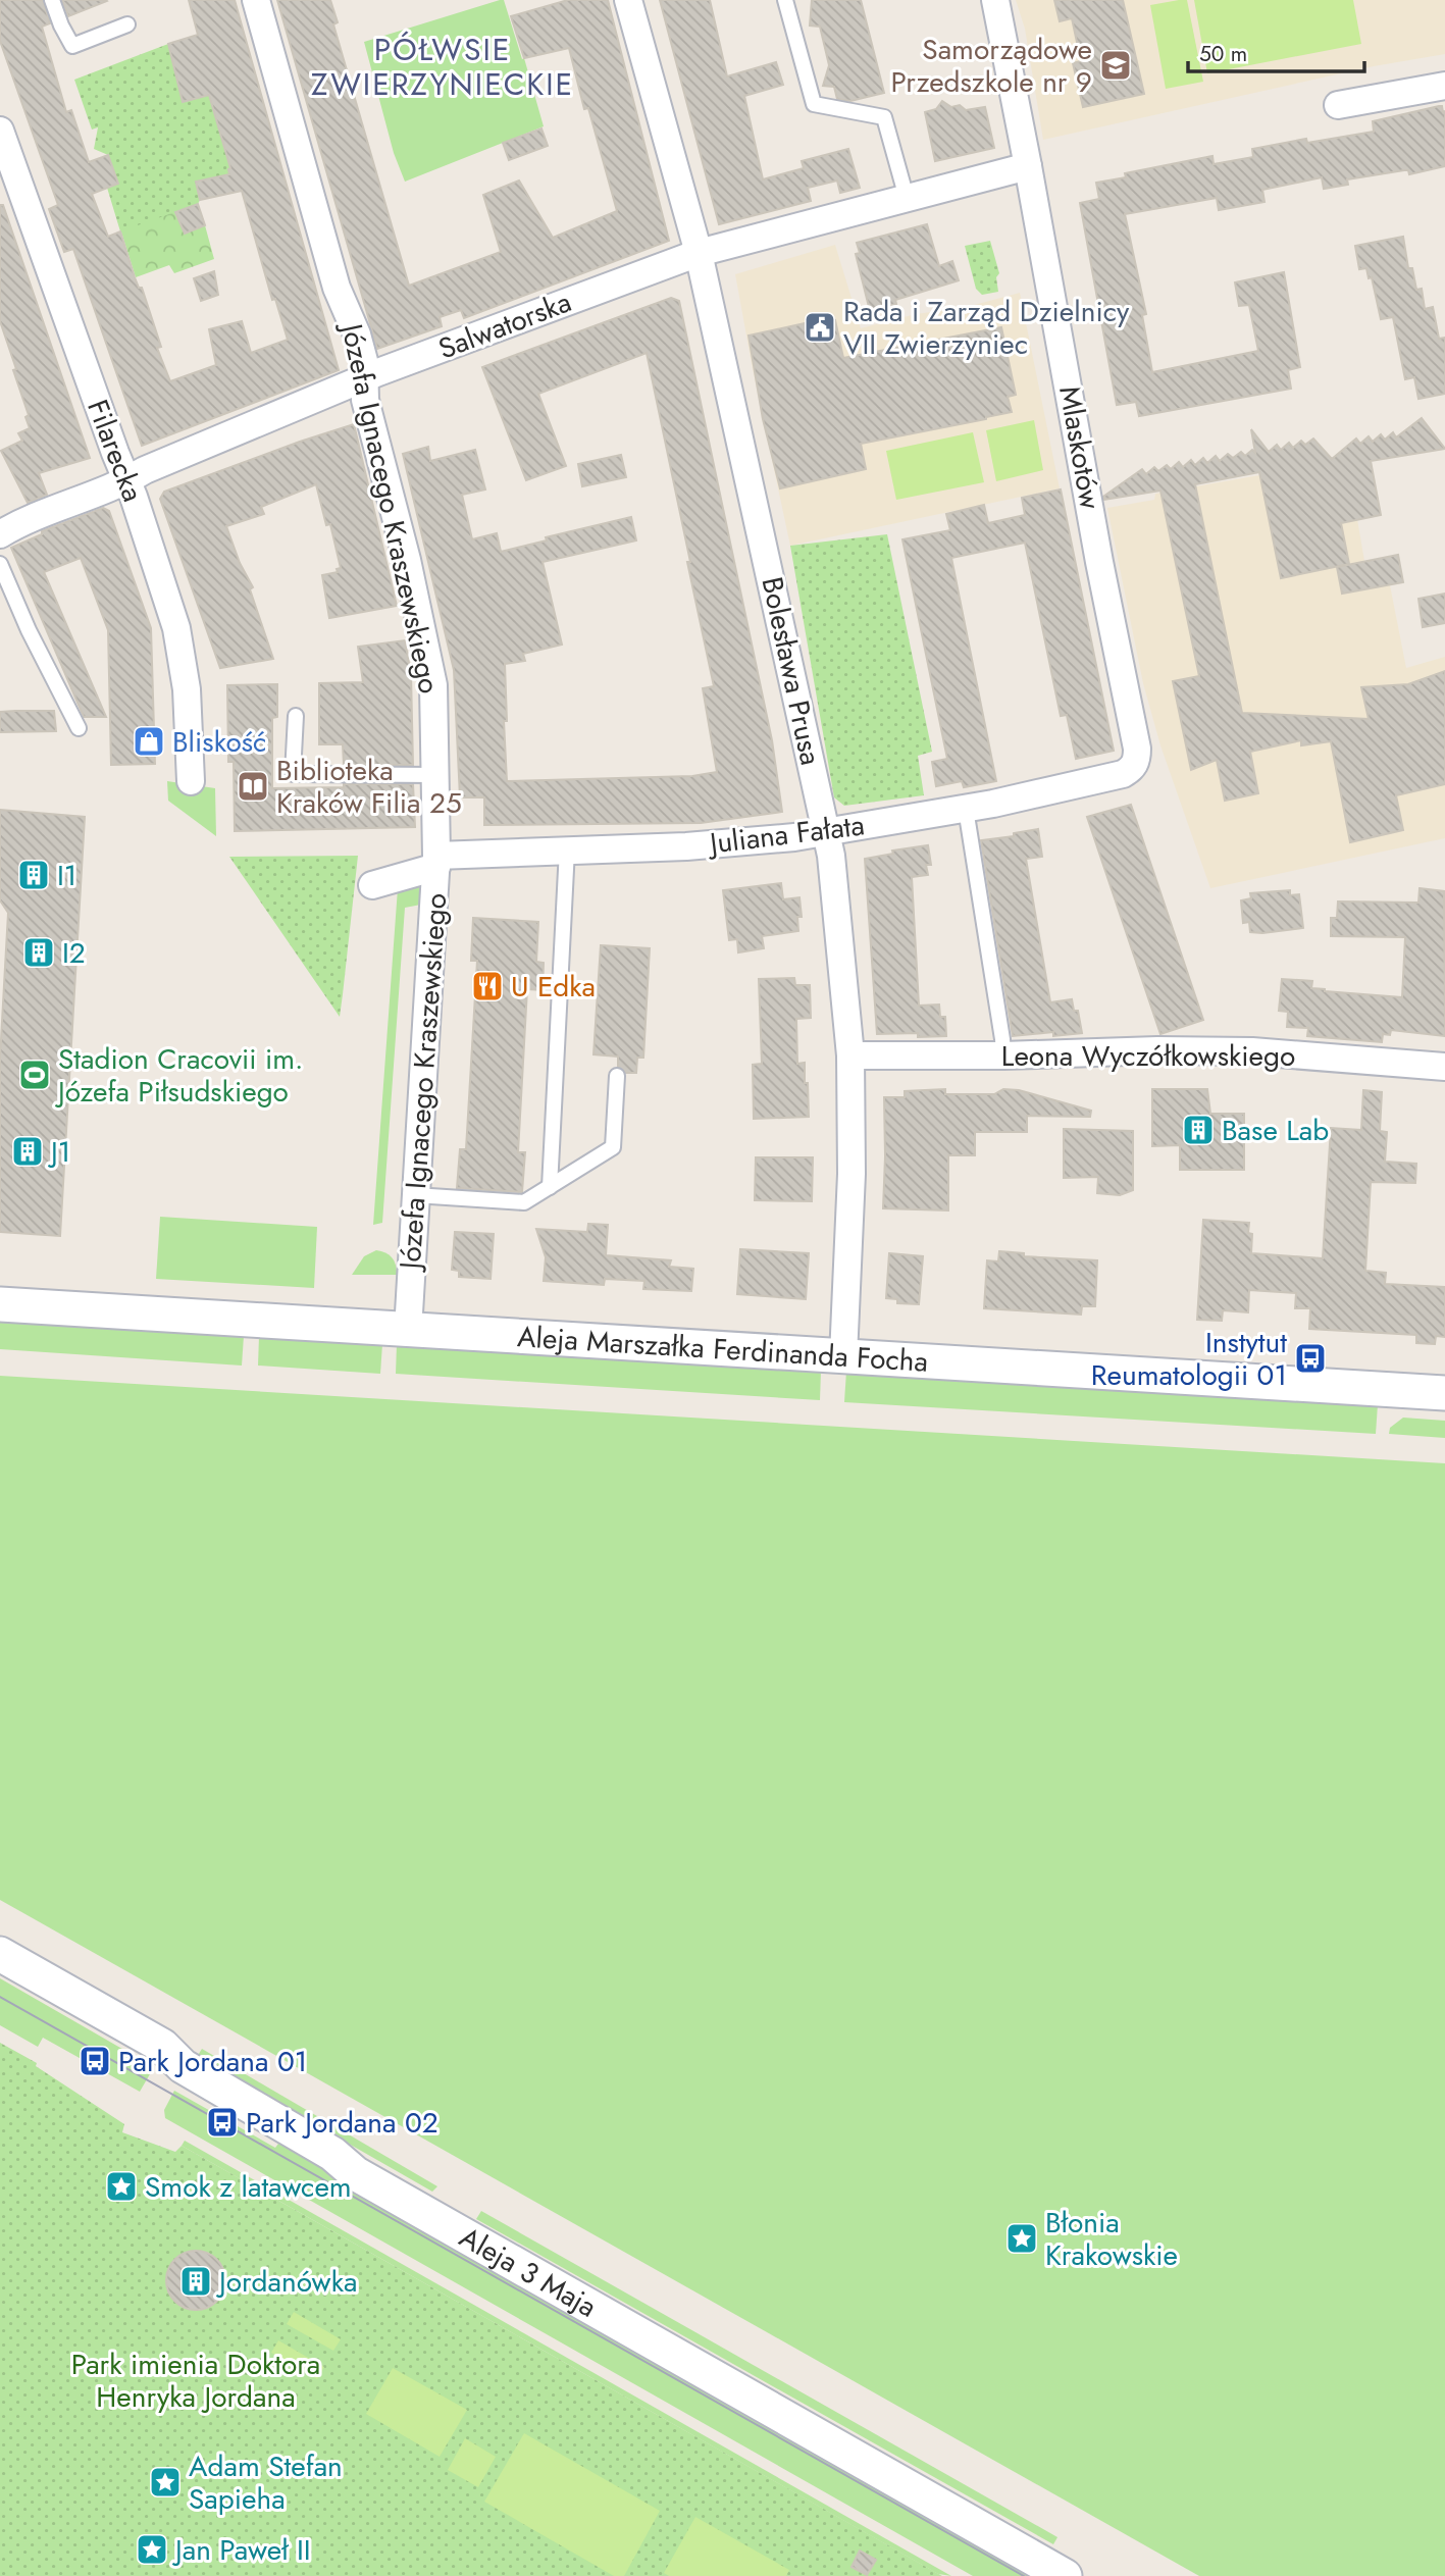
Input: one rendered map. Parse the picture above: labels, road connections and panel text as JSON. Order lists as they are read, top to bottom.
{
  "streets": {
    "street": [
      "Salwatorska",
      "Mlaskotów",
      "Filarecka",
      "Józefa Ignacego Kraszewskiego",
      "Bolesława Prusa",
      "Juliana Fałata",
      "Leona Wyczółkowskiego",
      "Aleja Marszałka Ferdinanda Focha",
      "Aleja 3 Maja"
    ]
  },
  "crossings": [
    ["Salwatorska", "Mlaskotów"],
    ["Salwatorska", "Filarecka"],
    ["Salwatorska", "Józefa Ignacego Kraszewskiego"],
    ["Salwatorska", "Bolesława Prusa"],
    ["Mlaskotów", "Juliana Fałata"],
    ["Józefa Ignacego Kraszewskiego", "Juliana Fałata"],
    ["Józefa Ignacego Kraszewskiego", "Aleja Marszałka Ferdinanda Focha"],
    ["Bolesława Prusa", "Juliana Fałata"],
    ["Bolesława Prusa", "Leona Wyczółkowskiego"],
    ["Bolesława Prusa", "Aleja Marszałka Ferdinanda Focha"]
  ],
  "districts": ["PÓŁWSIE ZWIERZYNIECKIE"],
  "parks": ["Park imienia Doktora Henryka Jordana"],
  "places": {
    "school or university": ["Samorządowe Przedszkole nr 9"],
    "public building": ["Rada i Zarząd Dzielnicy VII Zwierzyniec"],
    "shop": ["Bliskość"],
    "library": ["Biblioteka Kraków Filia 25"],
    "building": [
      "I1",
      "I2",
      "Base Lab",
      "J1",
      "Jordanówka"
    ],
    "restaurant": ["U Edka"],
    "sports": ["Stadion Cracovii im. Józefa Piłsudskiego"],
    "bus stop": ["Instytut Reumatologii 01", "Park Jordana 01", "Park Jordana 02"],
    "place": [
      "Smok z latawcem",
      "Błonia Krakowskie",
      "Adam Stefan Sapieha",
      "Jan Paweł II"
    ]
  },
  "scale_bar": "50 m"
}
